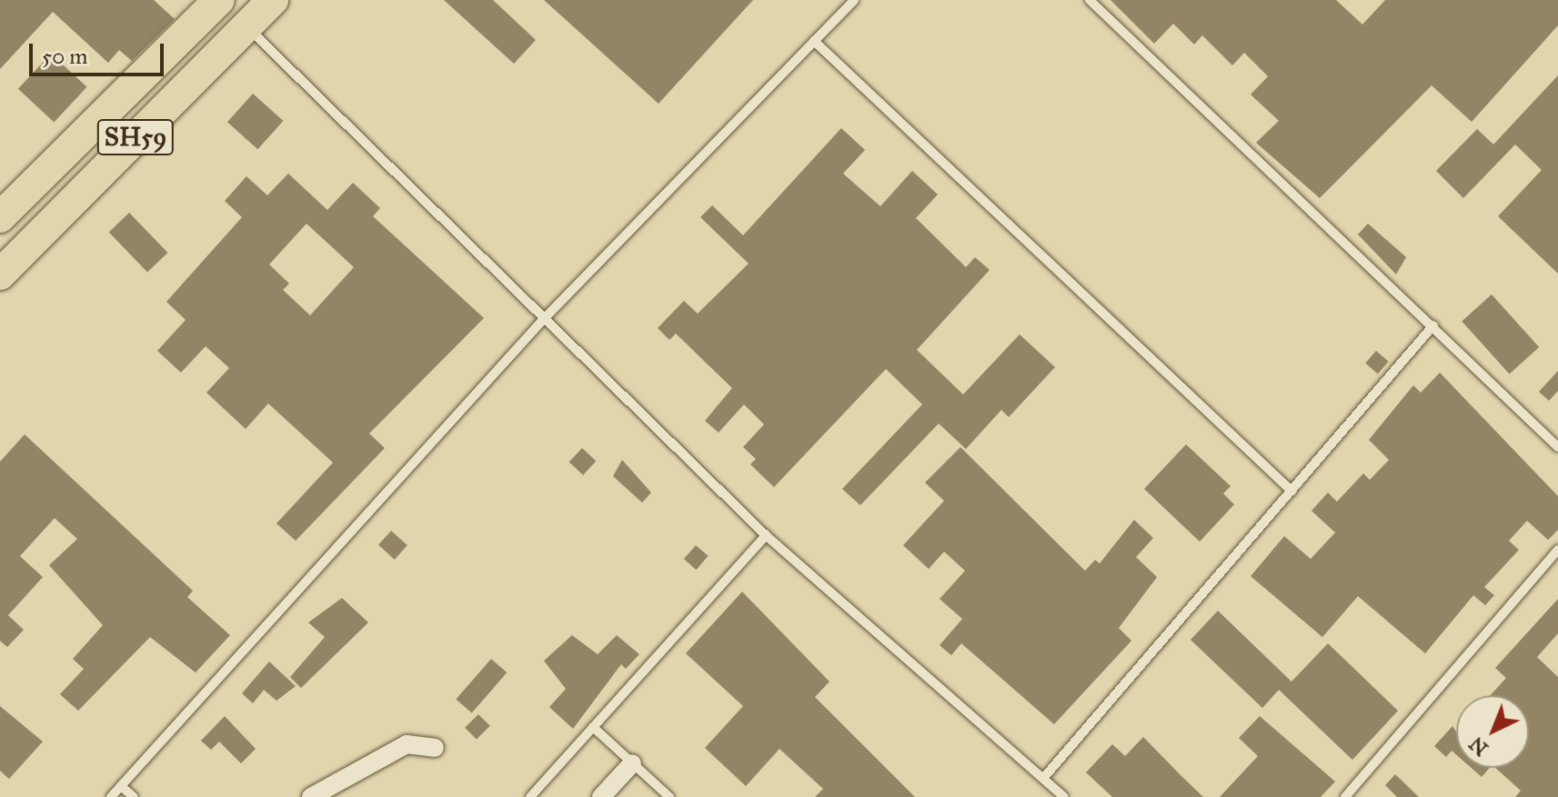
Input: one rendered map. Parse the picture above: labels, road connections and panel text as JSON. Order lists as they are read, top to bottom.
{
  "streets": {
    "main road": ["SH59"]
  },
  "scale_bar": "50 m",
  "north": "bottom left"
}
